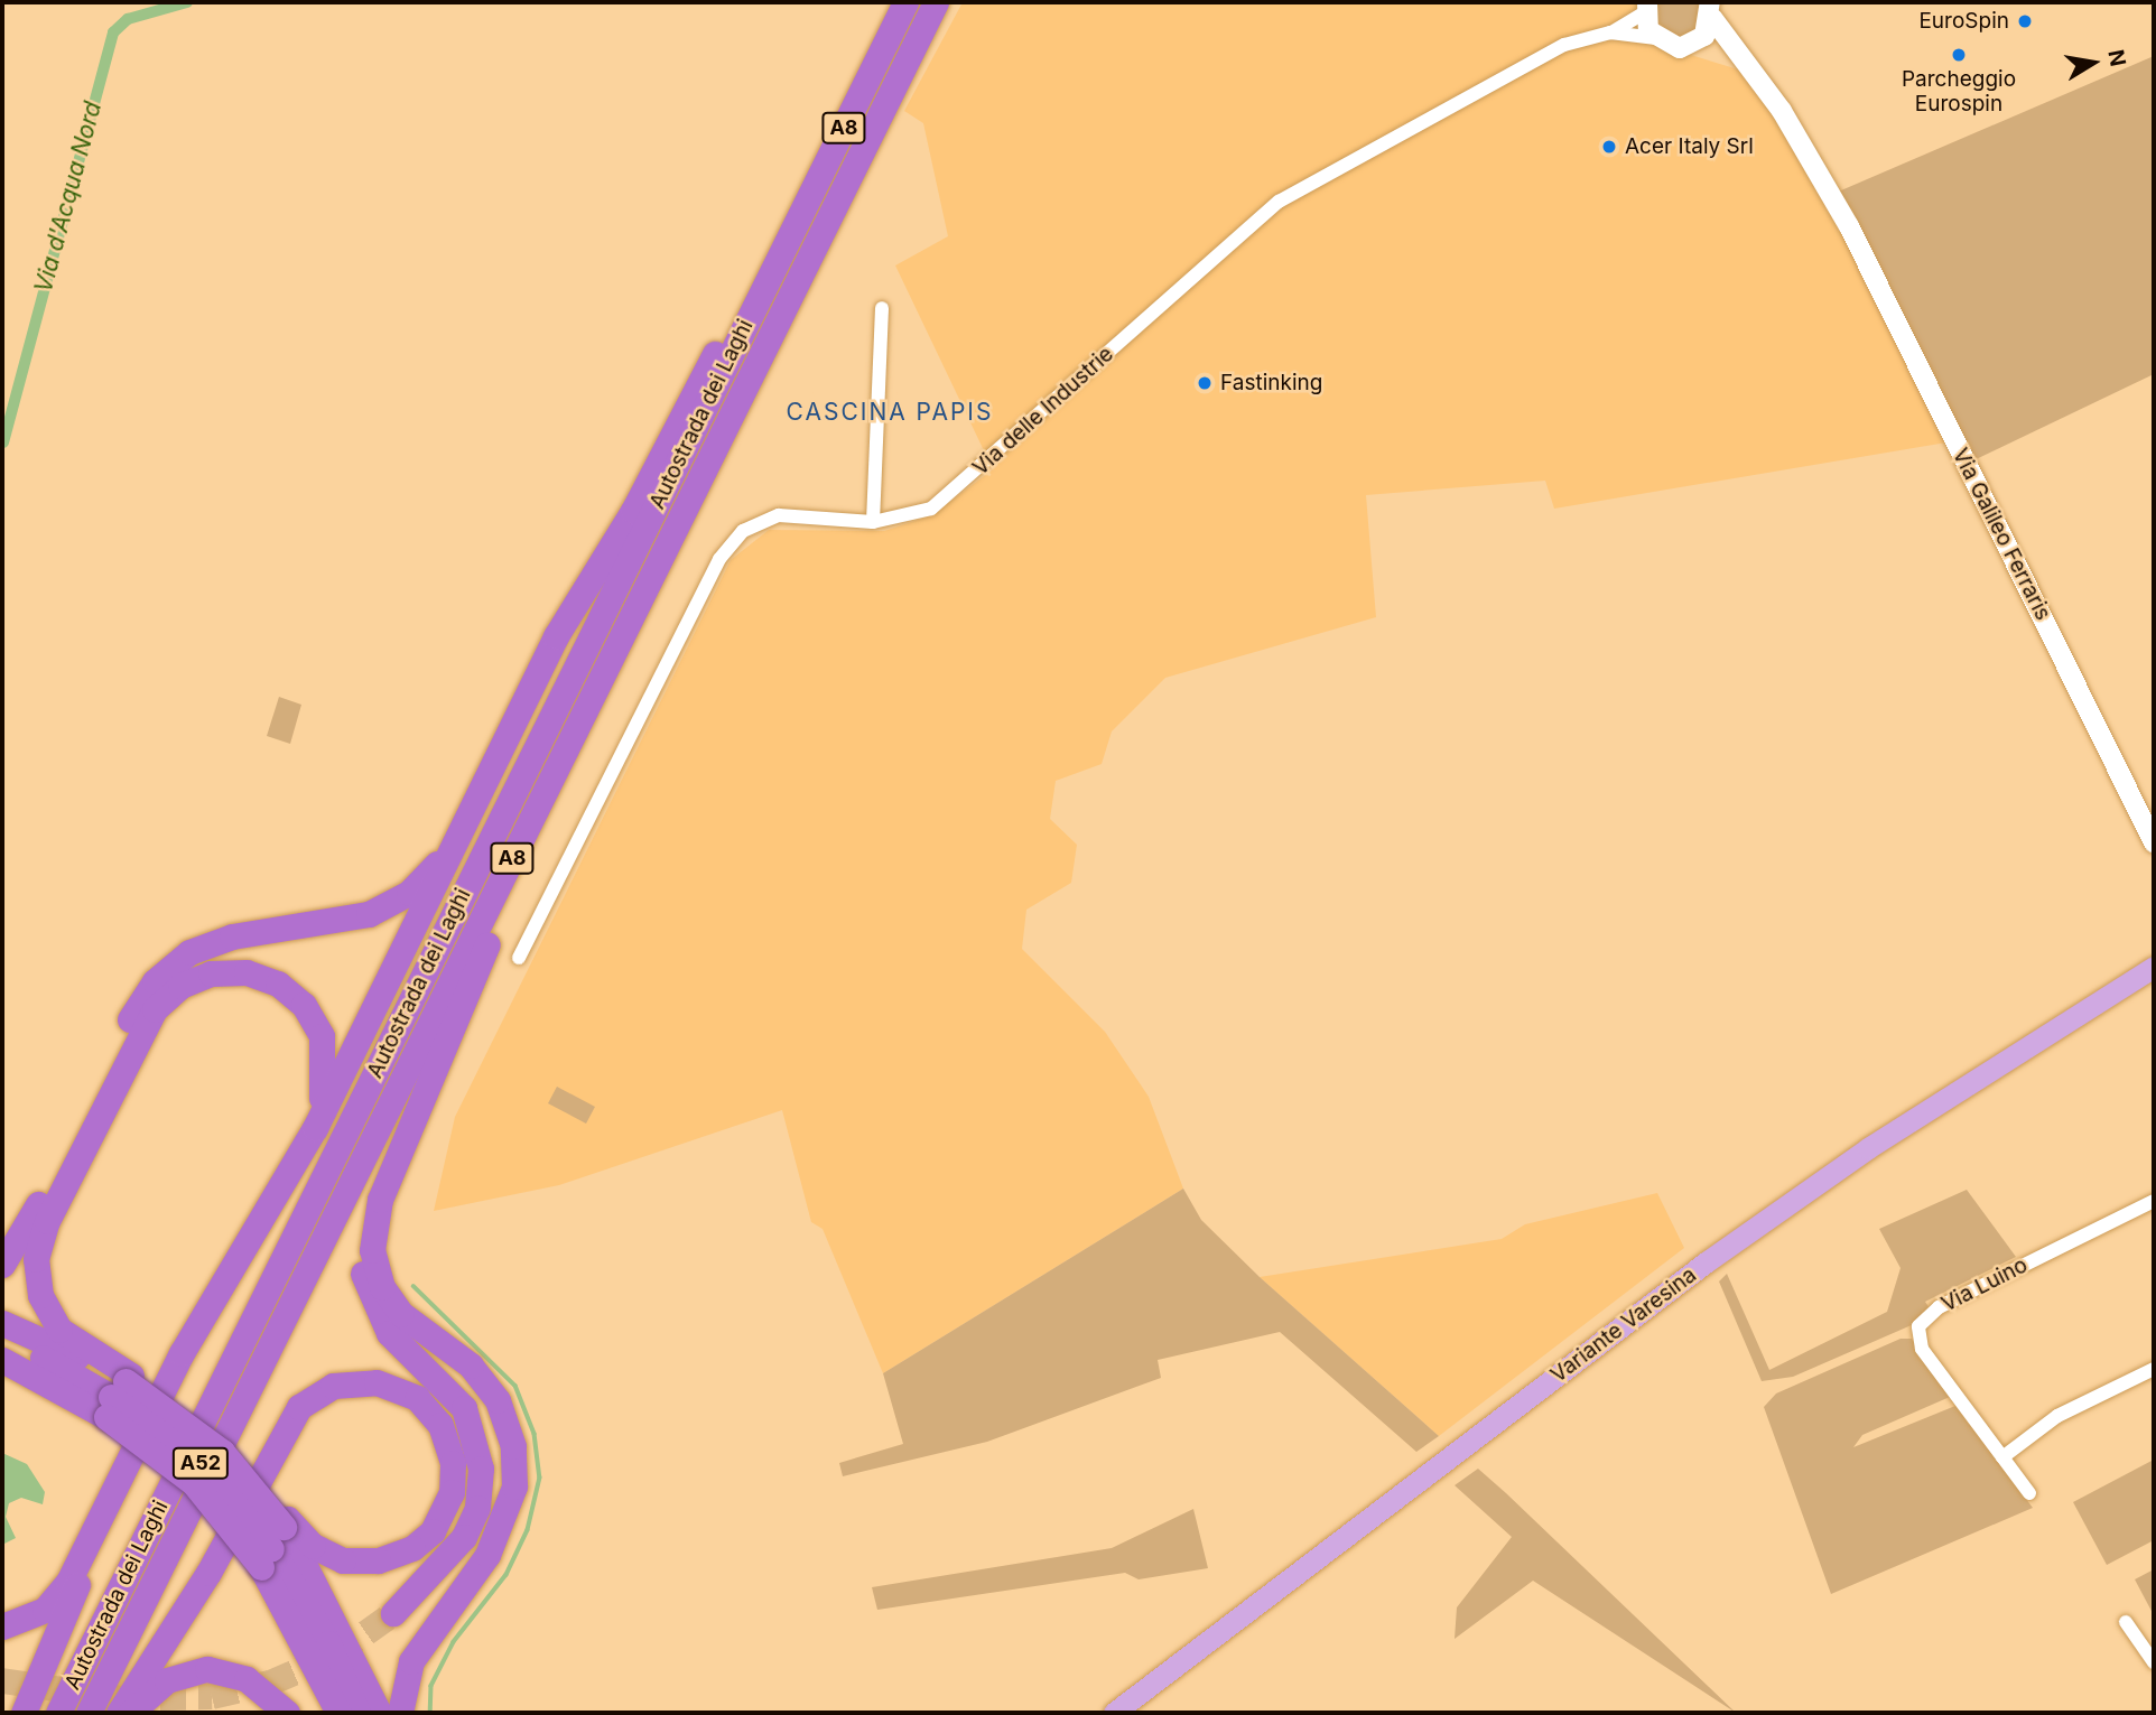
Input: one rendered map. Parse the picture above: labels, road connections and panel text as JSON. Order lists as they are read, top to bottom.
{
  "streets": {
    "highway": ["A8", "Autostrada dei Laghi", "A52"],
    "main road": ["Variante Varesina"],
    "street": ["Via delle Industrie", "Via Galileo Ferraris", "Via Luino"]
  },
  "districts": ["CASCINA PAPIS"],
  "water": ["Via d'Acqua Nord"],
  "places": [
    "EuroSpin",
    "Parcheggio Eurospin",
    "Acer Italy Srl",
    "Fastinking"
  ],
  "north": "right"
}
